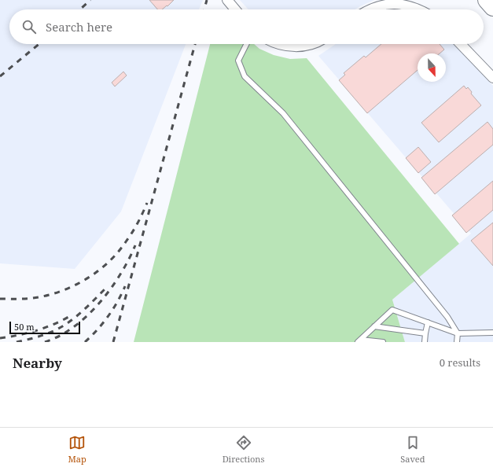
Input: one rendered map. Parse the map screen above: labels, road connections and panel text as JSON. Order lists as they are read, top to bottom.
{
  "scale_bar": "50 m",
  "north": "bottom",
  "page": {
    "search": "Search here",
    "scale": "50 m",
    "heading": ["Nearby", "0 results"],
    "nav": ["Map", "Directions", "Saved"]
  }
}
